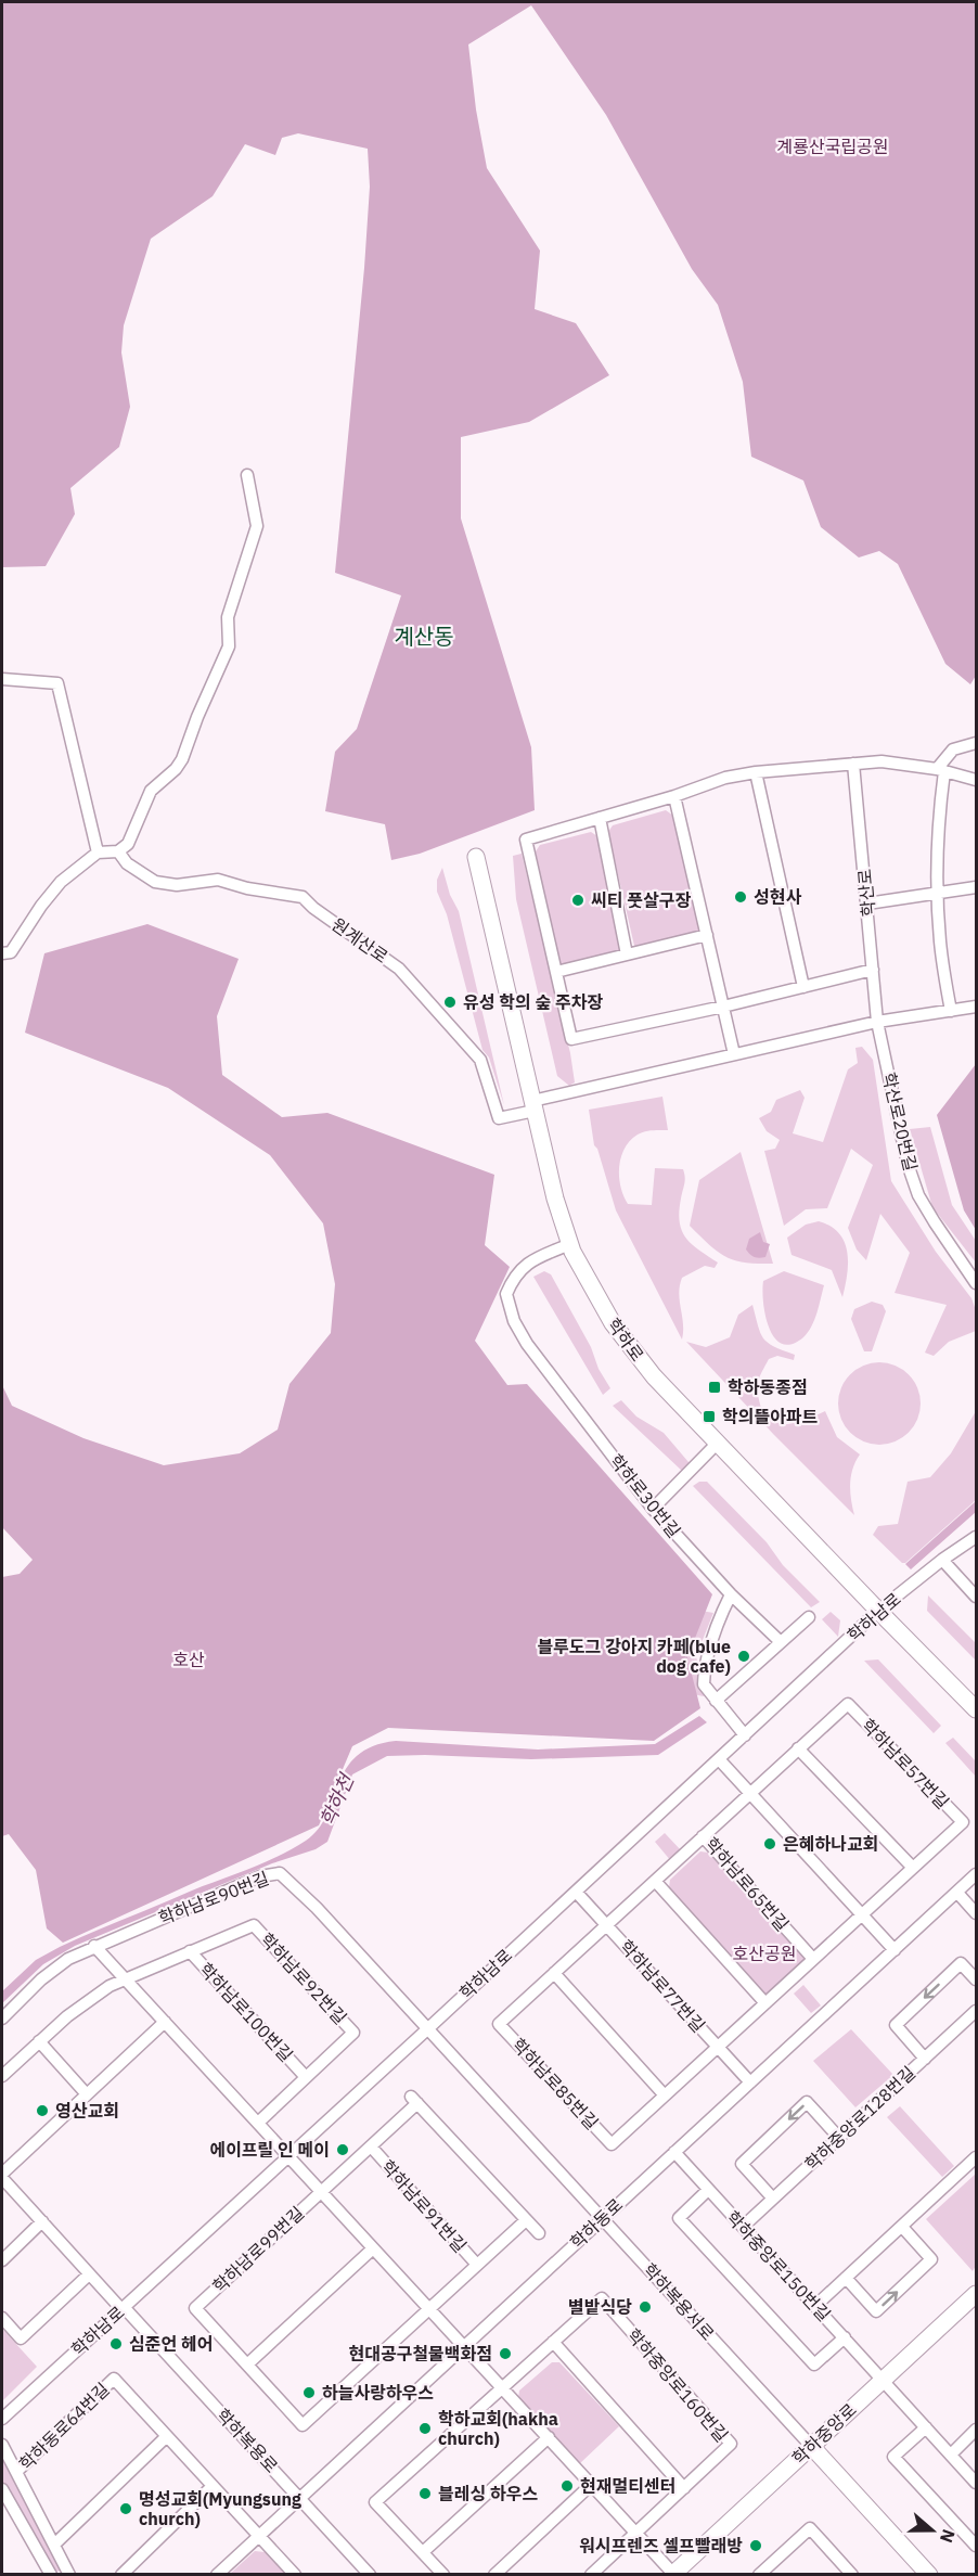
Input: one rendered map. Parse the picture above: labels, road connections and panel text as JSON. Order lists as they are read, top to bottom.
{
  "streets": {
    "street": [
      "학산로",
      "원계산로",
      "학산로20번길",
      "학하로",
      "학하로30번길",
      "학하남로",
      "학하남로57번길",
      "학하남로65번길",
      "학하남로90번길",
      "학하남로92번길",
      "학하남로77번길",
      "학하남로100번길",
      "학하남로85번길",
      "학하중앙로128번길",
      "학하남로91번길",
      "학하동로",
      "학하남로99번길",
      "학하중앙로150번길",
      "학하복용서로",
      "학하중앙로160번길",
      "학하동로64번길",
      "학하중앙로",
      "학하복용로"
    ]
  },
  "crossings": [
    ["학산로", "학산로20번길"],
    ["원계산로", "학하로"],
    ["학하로", "학하로30번길"],
    ["학하로", "학하남로"],
    ["학하남로", "학하남로90번길"],
    ["학하남로", "학하남로77번길"],
    ["학하남로", "학하복용서로"],
    ["학하남로", "학하복용로"],
    ["학하남로57번길", "학하남로65번길"],
    ["학하남로65번길", "학하남로77번길"],
    ["학하남로90번길", "학하복용서로"],
    ["학하남로92번길", "학하남로100번길"],
    ["학하남로77번길", "학하남로85번길"],
    ["학하남로77번길", "학하동로"],
    ["학하중앙로128번길", "학하중앙로150번길"],
    ["학하남로91번길", "학하남로99번길"],
    ["학하동로", "학하중앙로150번길"],
    ["학하동로", "학하복용서로"],
    ["학하동로", "학하동로64번길"],
    ["학하동로", "학하복용로"],
    ["학하중앙로150번길", "학하중앙로"],
    ["학하복용서로", "학하중앙로"]
  ],
  "districts": ["계산동"],
  "water": ["학하천"],
  "parks": ["계룡산국립공원", "호산", "호산공원"],
  "places": {
    "other": [
      "성현사",
      "씨티 풋살구장",
      "유성 학의 숲 주차장",
      "블루도그 강아지 카페(blue dog cafe)",
      "은혜하나교회",
      "영산교회",
      "에이프릴 인 메이",
      "별밭식당",
      "심준언 헤어",
      "현대공구철물백화점",
      "하늘사랑하우스",
      "학하교회(hakha church)",
      "현재멀티센터",
      "블레싱 하우스",
      "명성교회(Myungsung church)",
      "워시프렌즈 셀프빨래방"
    ],
    "transit": ["학하동종점", "학의뜰아파트"]
  },
  "north": "right"
}
